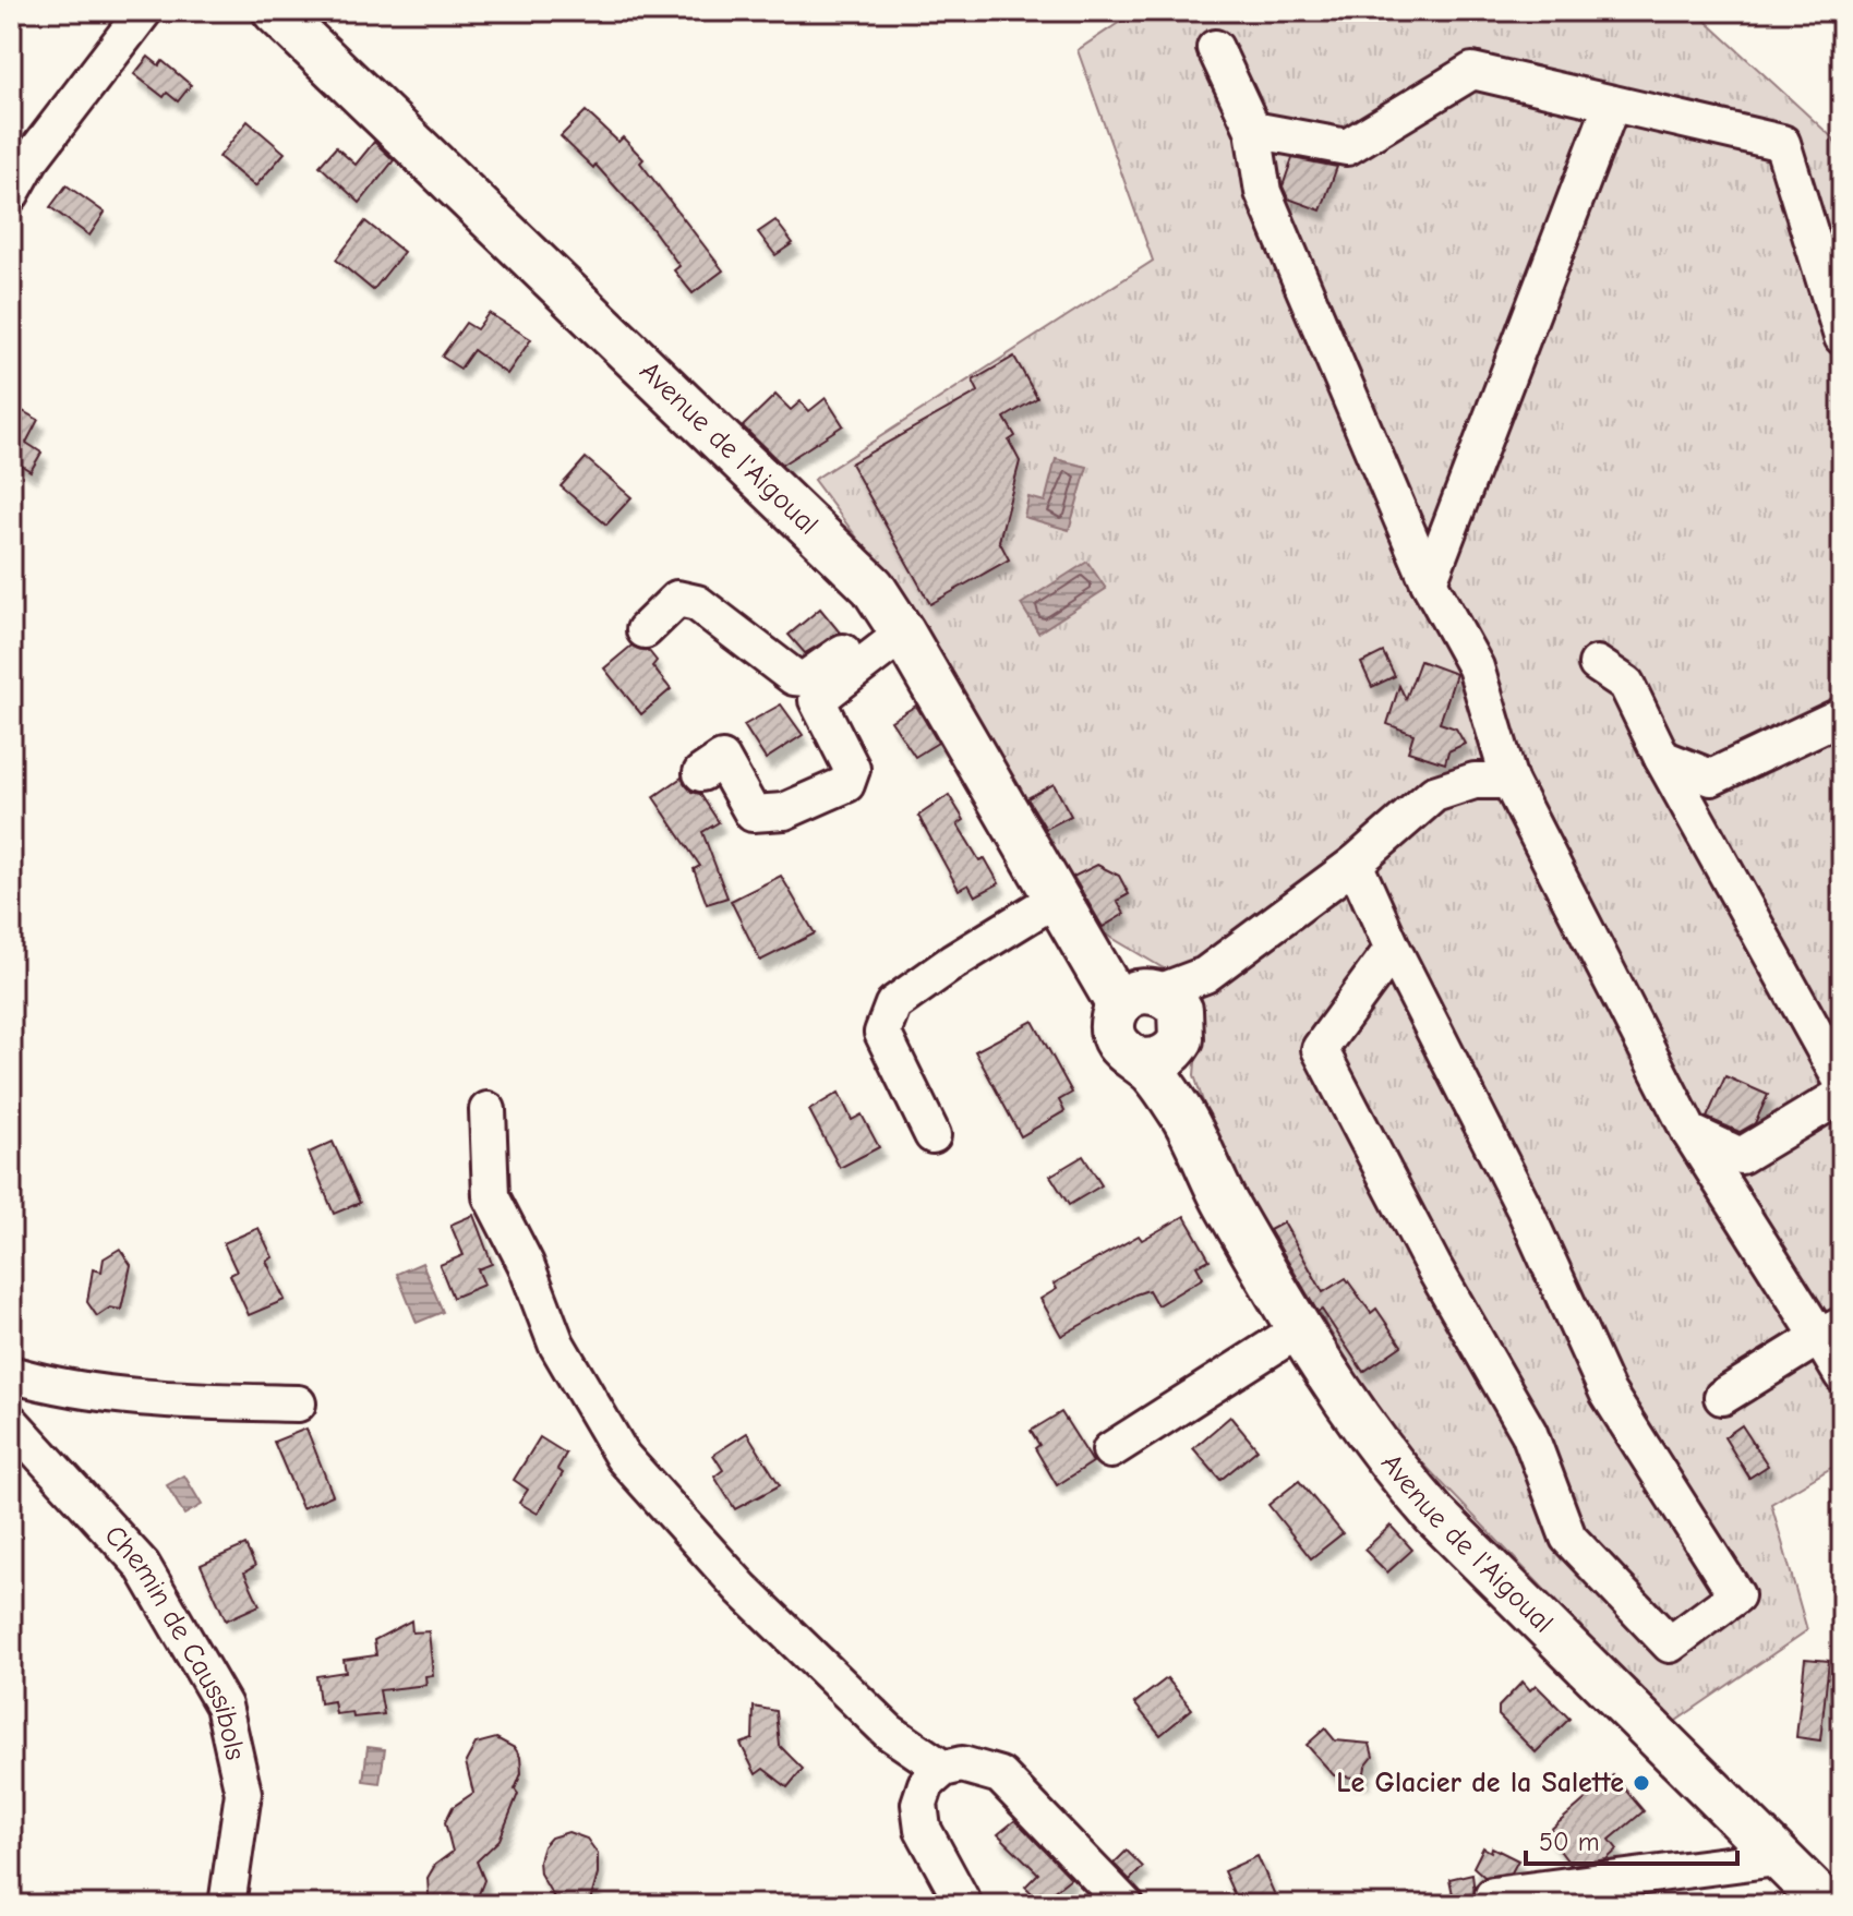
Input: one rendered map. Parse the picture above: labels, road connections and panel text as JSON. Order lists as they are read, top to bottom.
{
  "streets": {
    "main road": ["Avenue de l'Aigoual"],
    "street": ["Chemin de Caussibols"]
  },
  "places": ["Le Glacier de la Salette"],
  "scale_bar": "50 m"
}
